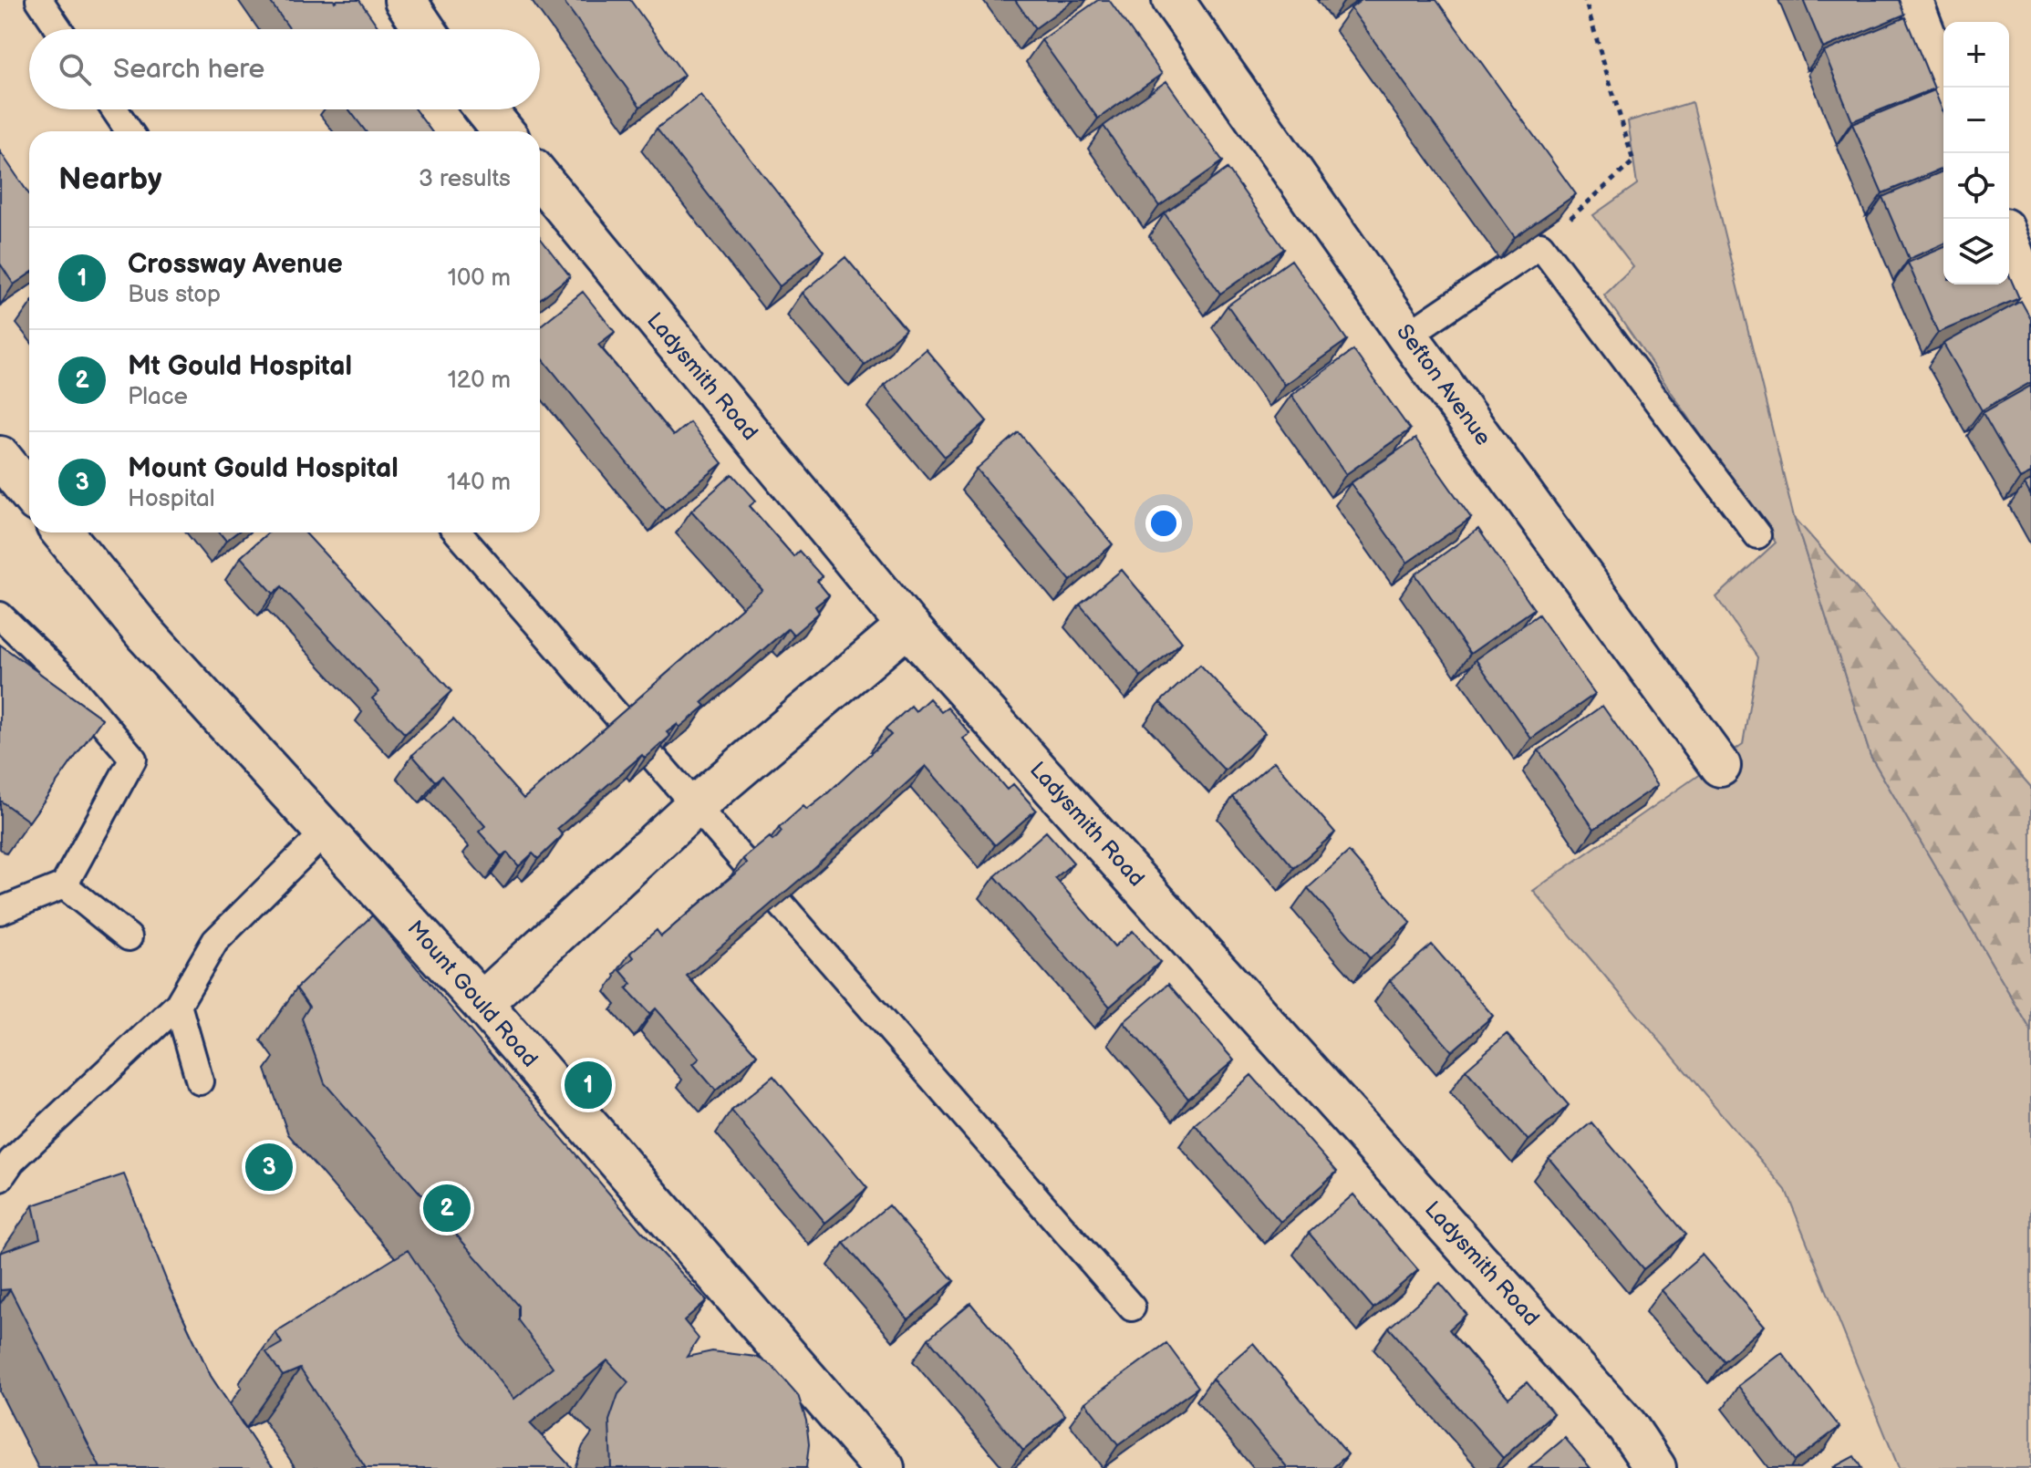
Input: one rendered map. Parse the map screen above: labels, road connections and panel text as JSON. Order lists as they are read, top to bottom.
{
  "streets": {
    "street": ["Ladysmith Road", "Sefton Avenue", "Mount Gould Road"]
  },
  "page": {
    "map_buttons": ["+", "−"],
    "search": "Search here",
    "heading": ["Nearby", "3 results"],
    "list": [
      {
        "mark": "1",
        "name": "Crossway Avenue",
        "note": "Bus stop",
        "value": "100 m"
      },
      {
        "mark": "2",
        "name": "Mt Gould Hospital",
        "note": "Place",
        "value": "120 m"
      },
      {
        "mark": "3",
        "name": "Mount Gould Hospital",
        "note": "Hospital",
        "value": "140 m"
      }
    ],
    "pins": ["1", "3", "2"]
  }
}
